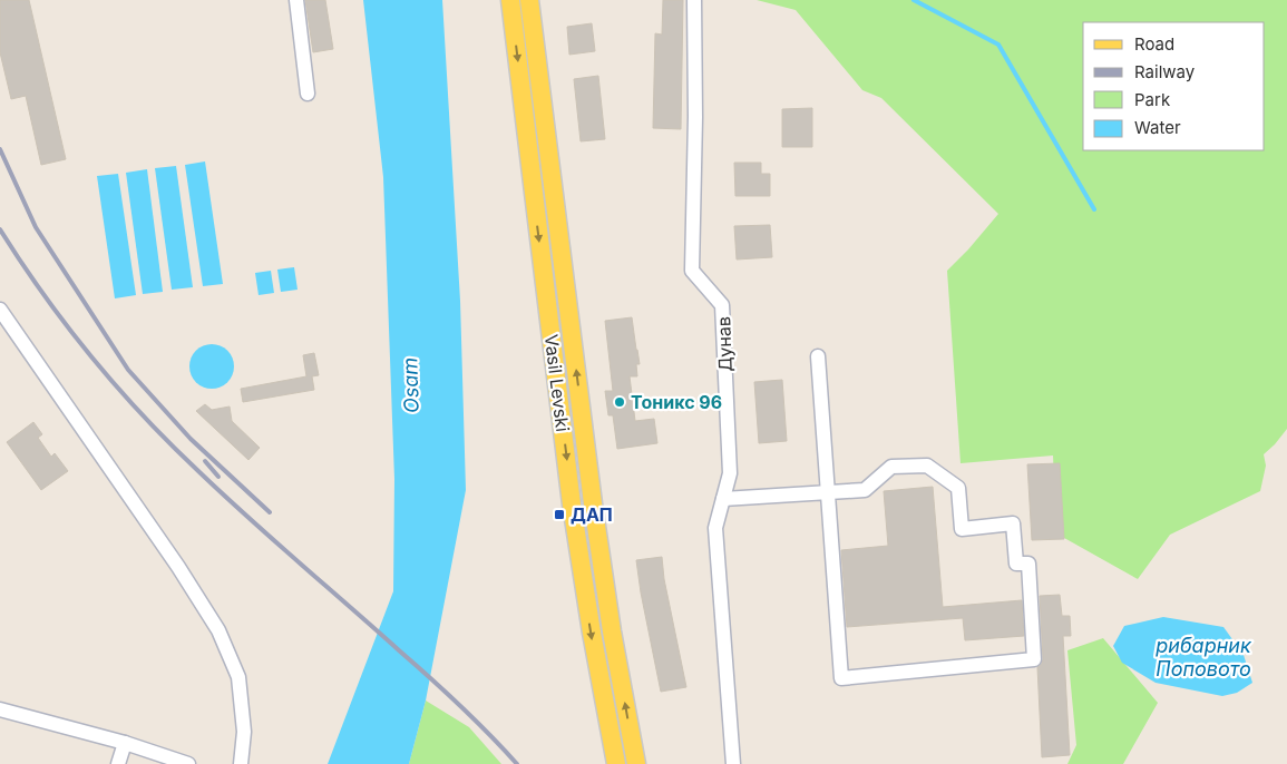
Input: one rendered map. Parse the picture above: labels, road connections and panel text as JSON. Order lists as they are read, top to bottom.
{
  "streets": {
    "main road": ["Vasil Levski"],
    "street": ["Дунав"]
  },
  "water": ["Osam", "рибарник Поповото"],
  "places": {
    "other": ["Тоникс 96"],
    "transit": ["ДАП"]
  },
  "legend": [
    "Road",
    "Railway",
    "Park",
    "Water"
  ]
}
